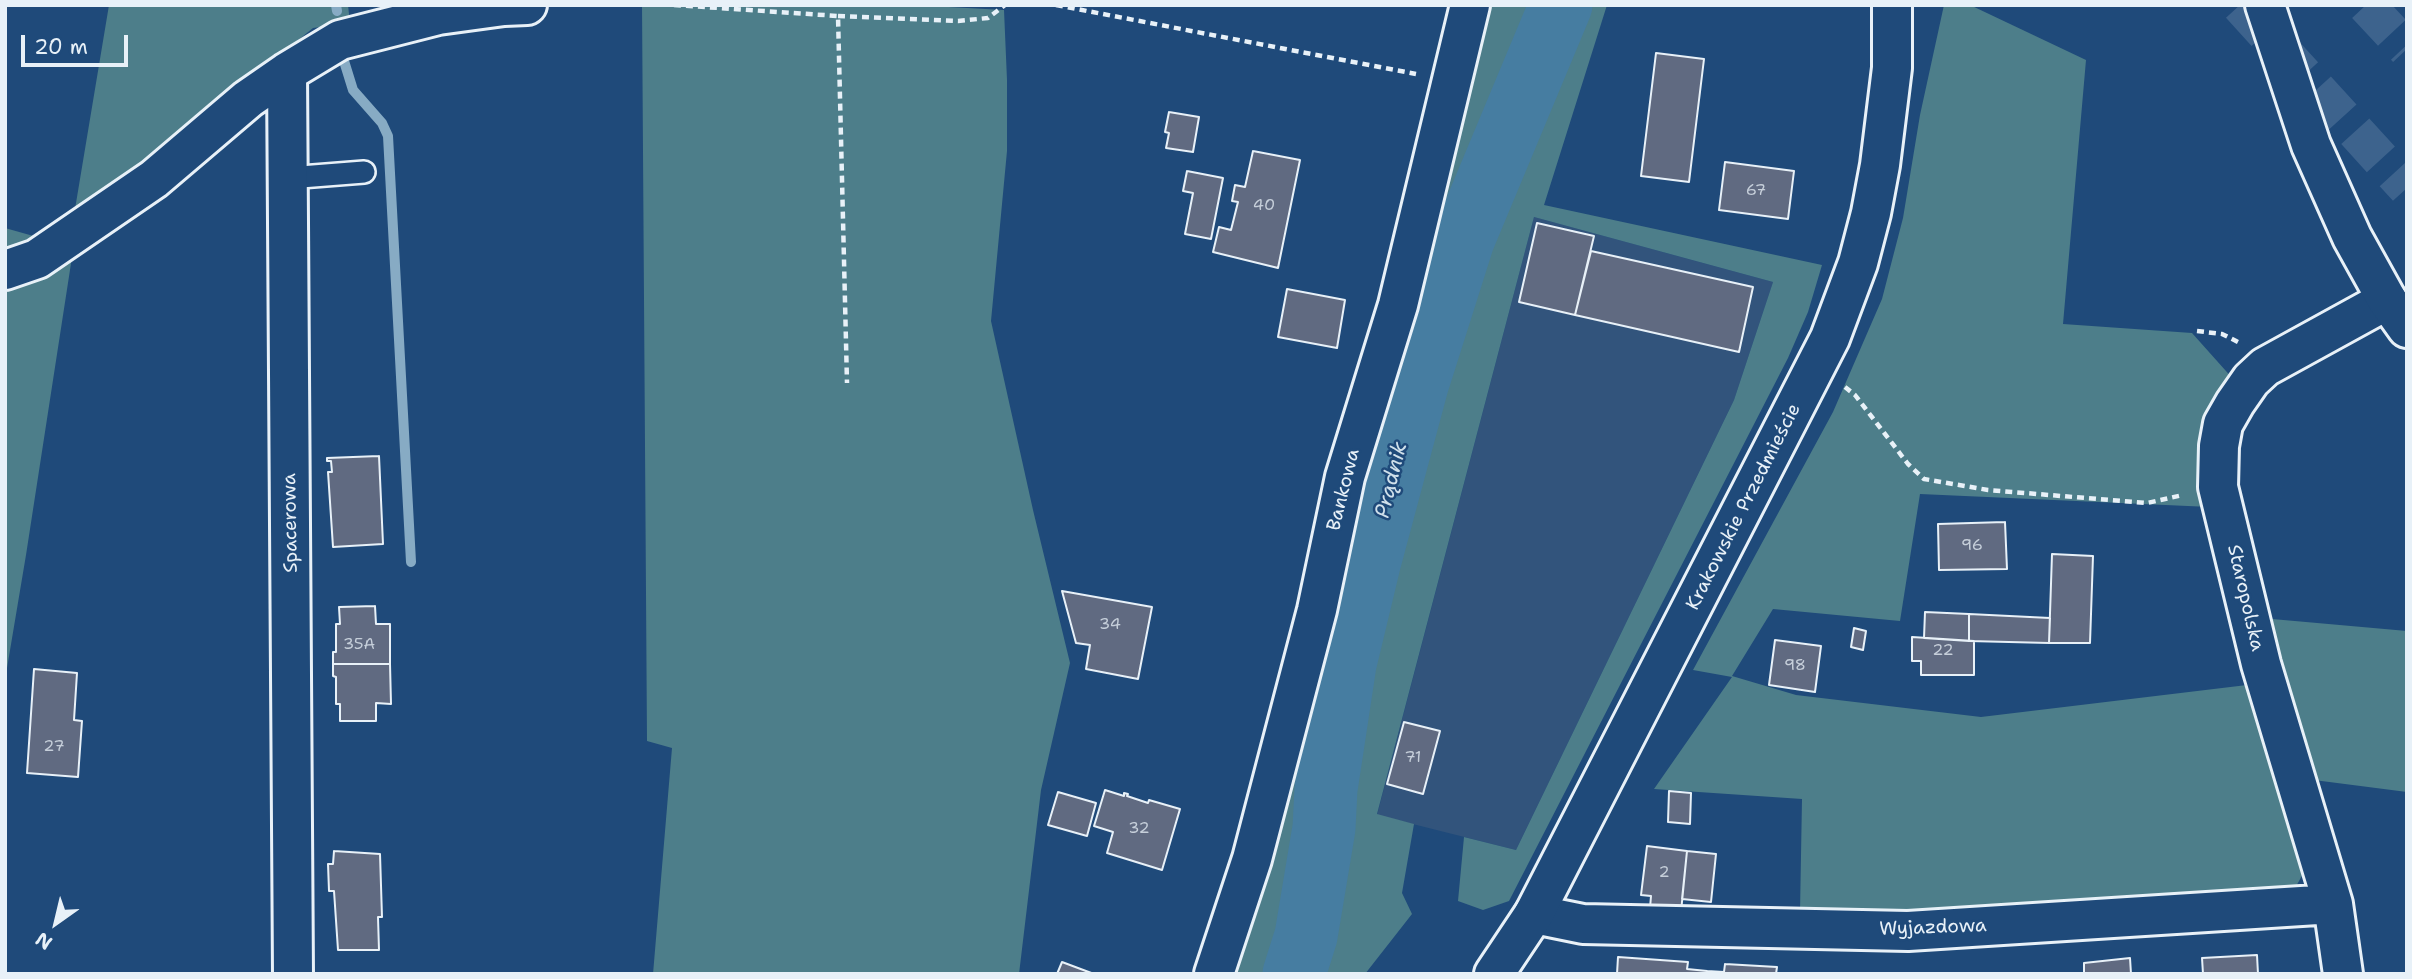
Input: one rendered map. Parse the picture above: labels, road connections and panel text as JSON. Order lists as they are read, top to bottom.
{
  "streets": {
    "street": [
      "Bankowa",
      "Krakowskie Przedmieście",
      "Spacerowa",
      "Staropolska",
      "Wyjazdowa"
    ]
  },
  "crossings": [
    ["Krakowskie Przedmieście", "Wyjazdowa"],
    ["Staropolska", "Wyjazdowa"]
  ],
  "water": ["Prądnik"],
  "house_numbers": [
    "67",
    "40",
    "96",
    "34",
    "35A",
    "22",
    "98",
    "27",
    "71",
    "32",
    "2"
  ],
  "scale_bar": "20 m",
  "north": "bottom left"
}
